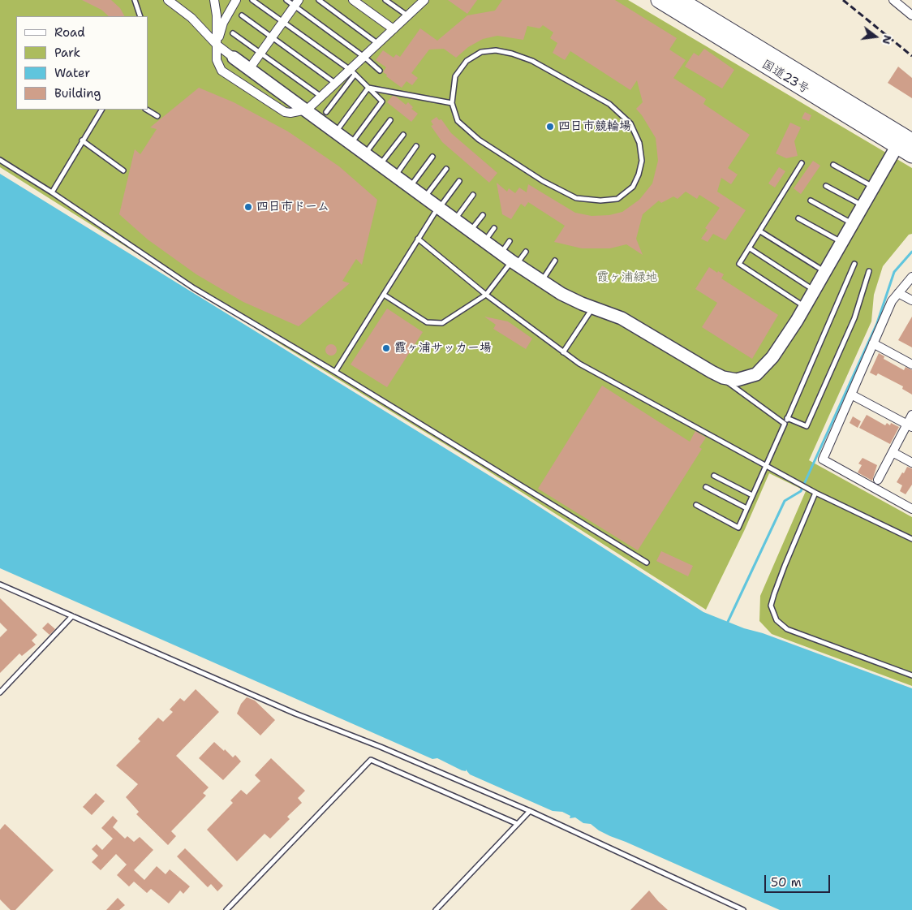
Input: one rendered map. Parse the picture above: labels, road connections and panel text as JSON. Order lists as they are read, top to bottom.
{
  "streets": {
    "highway": ["国道23号"]
  },
  "parks": ["霞ヶ浦緑地"],
  "places": ["四日市競輪場", "四日市ドーム", "霞ヶ浦サッカー場"],
  "legend": [
    "Road",
    "Park",
    "Water",
    "Building"
  ],
  "scale_bar": "50 m",
  "north": "right"
}
